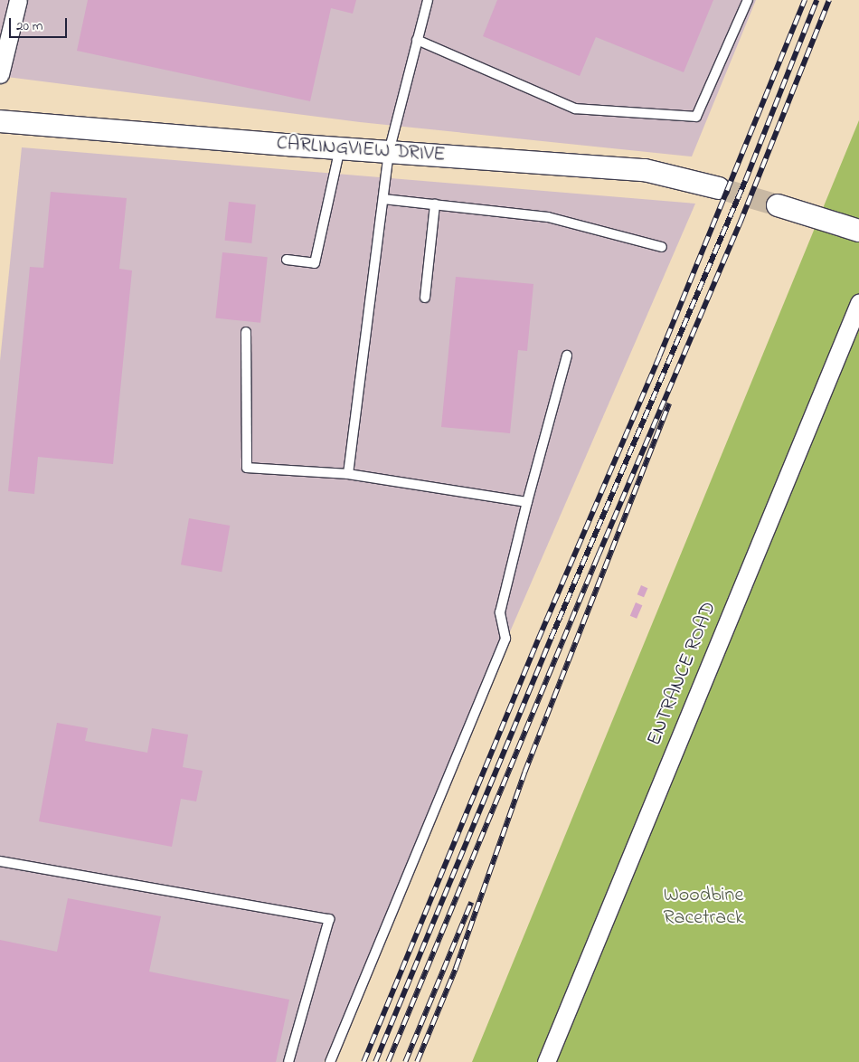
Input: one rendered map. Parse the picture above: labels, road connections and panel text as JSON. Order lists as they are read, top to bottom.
{
  "streets": {
    "street": ["CARLINGVIEW DRIVE", "ENTRANCE ROAD"]
  },
  "parks": ["Woodbine Racetrack"],
  "scale_bar": "20 m"
}
